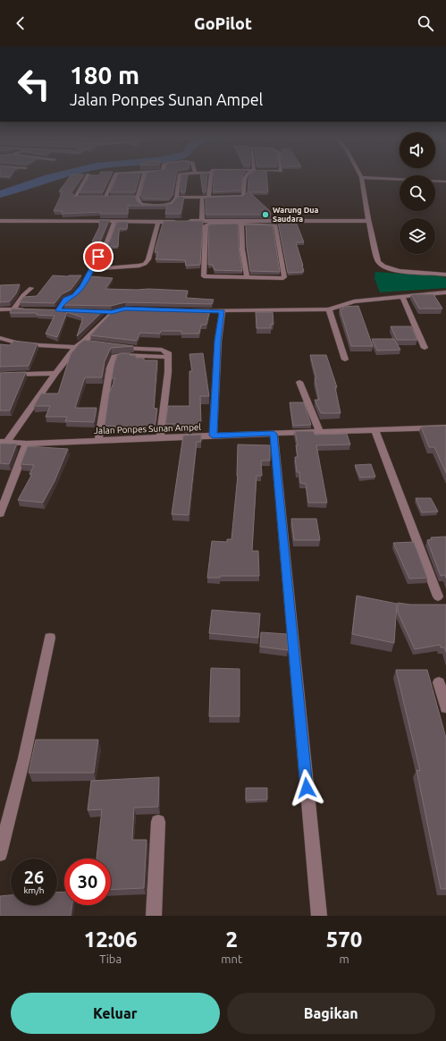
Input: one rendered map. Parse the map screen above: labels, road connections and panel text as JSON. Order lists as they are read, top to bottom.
{
  "streets": {
    "street": ["Jalan Ponpes Sunan Ampel"]
  },
  "places": ["Warung Dua Saudara"],
  "page": {
    "header": "GoPilot",
    "turn": ["180 m", "Jalan Ponpes Sunan Ampel"],
    "speed": "26 km/h",
    "limit": "30",
    "eta": [
      "12:06",
      "Tiba",
      "2",
      "mnt",
      "570",
      "m"
    ],
    "buttons": ["Keluar", "Bagikan"]
  }
}
